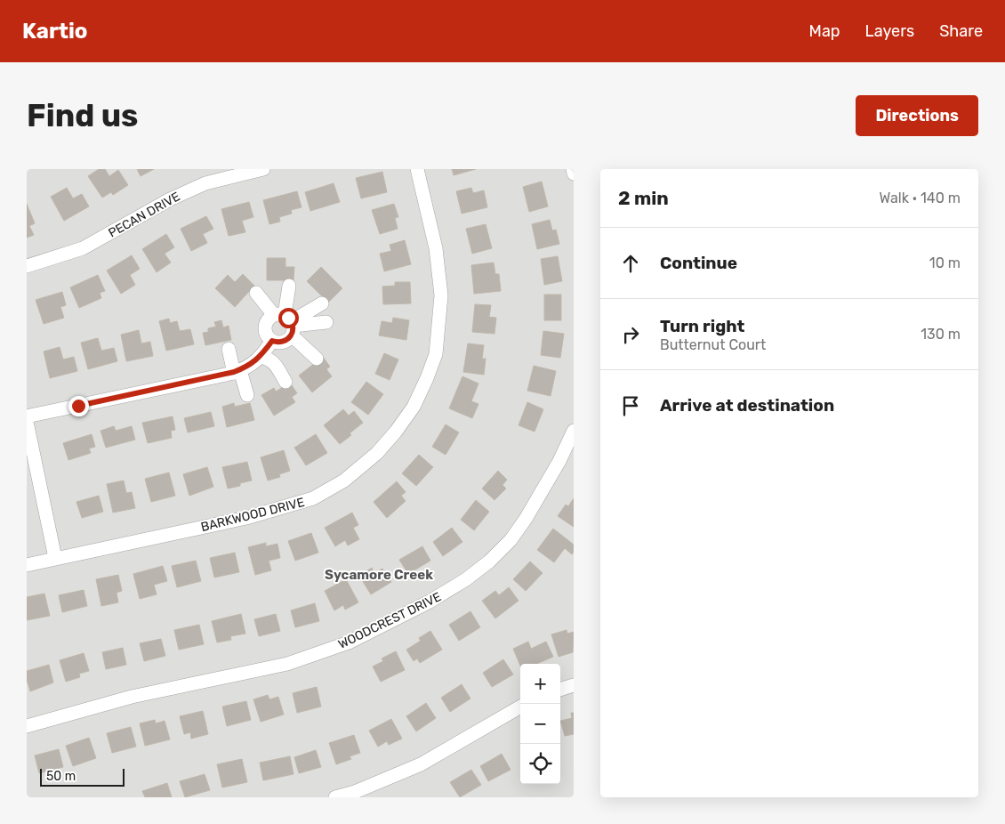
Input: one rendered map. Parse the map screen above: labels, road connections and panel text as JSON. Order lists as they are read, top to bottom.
{
  "streets": {
    "street": ["PECAN DRIVE", "BARKWOOD DRIVE", "WOODCREST DRIVE"]
  },
  "districts": ["Sycamore Creek"],
  "scale_bar": "50 m",
  "page": {
    "header": "Kartio",
    "nav": ["Map", "Layers", "Share"],
    "buttons": "Directions",
    "title": "Find us",
    "heading": ["2 min", "Walk · 140 m"],
    "list": [
      ["Continue", "10 m"],
      ["Turn right", "Butternut Court", "130 m"],
      "Arrive at destination"
    ],
    "map_buttons": ["+", "−"],
    "scale": "50 m"
  }
}
